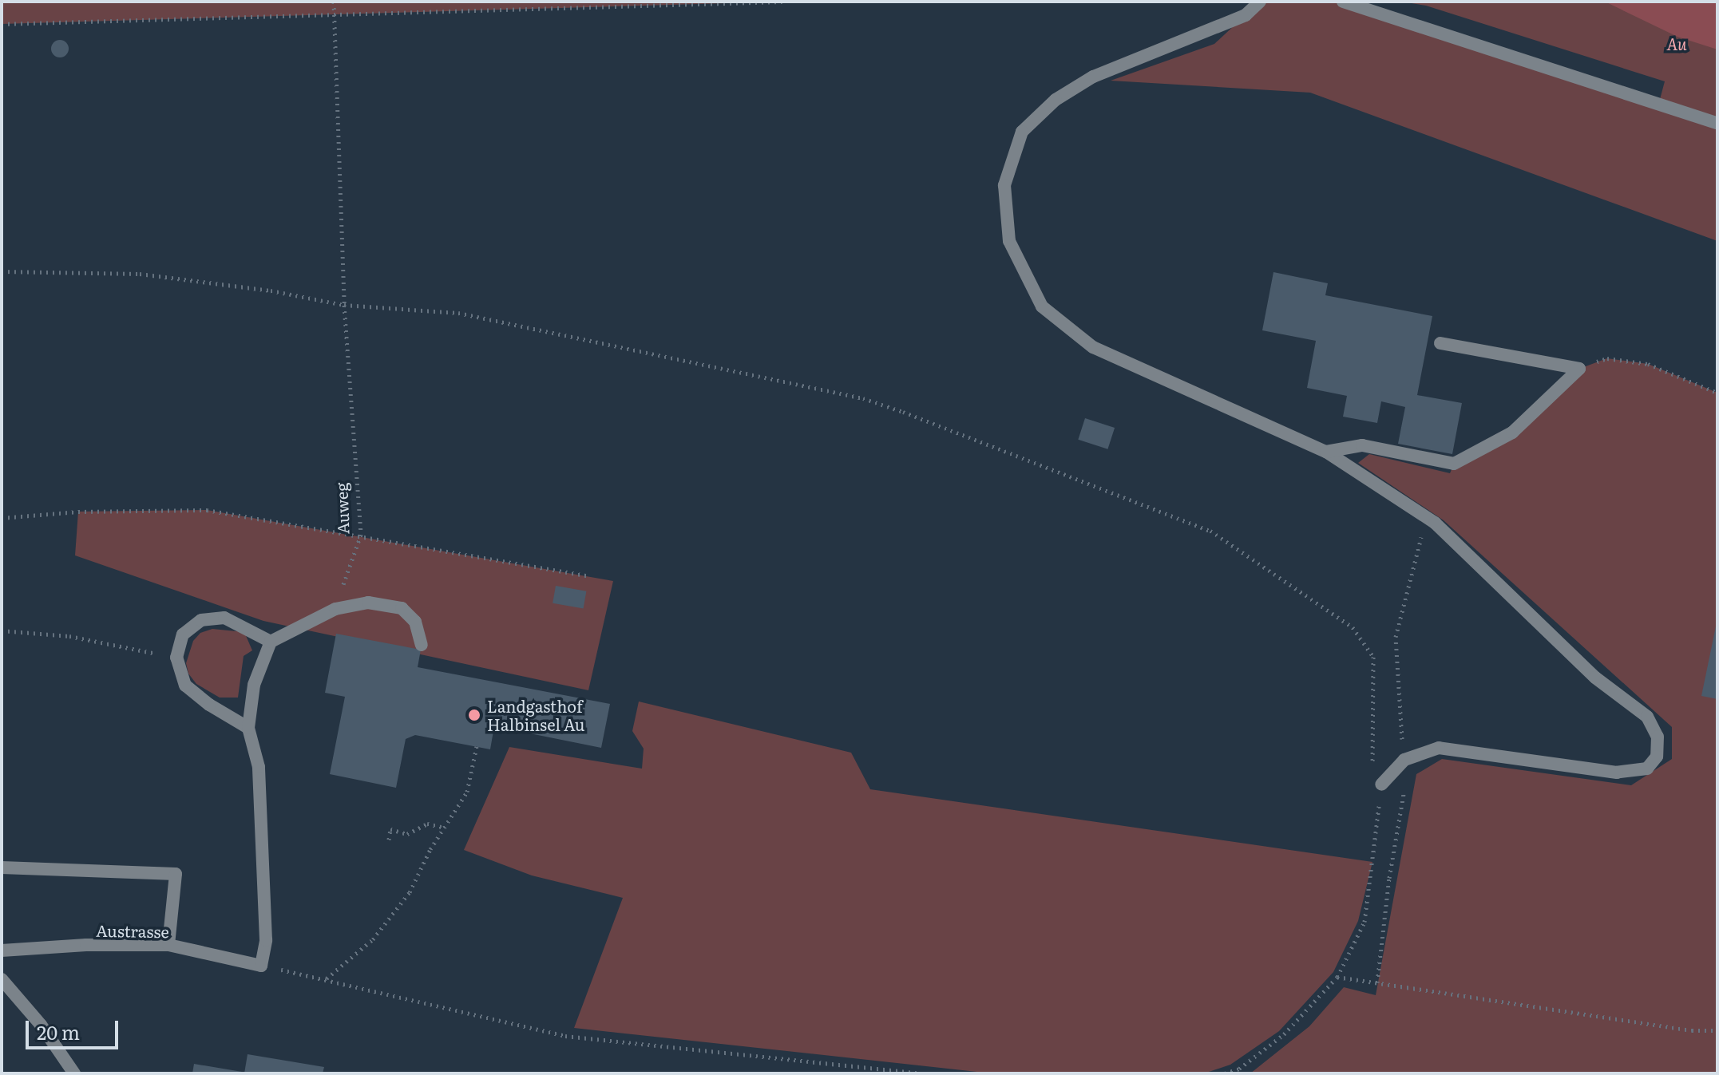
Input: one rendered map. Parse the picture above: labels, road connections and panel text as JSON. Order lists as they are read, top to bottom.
{
  "streets": {
    "lane": ["Austrasse"],
    "path": ["Auweg"]
  },
  "parks": ["Au"],
  "places": ["Landgasthof Halbinsel Au"],
  "scale_bar": "20 m"
}
